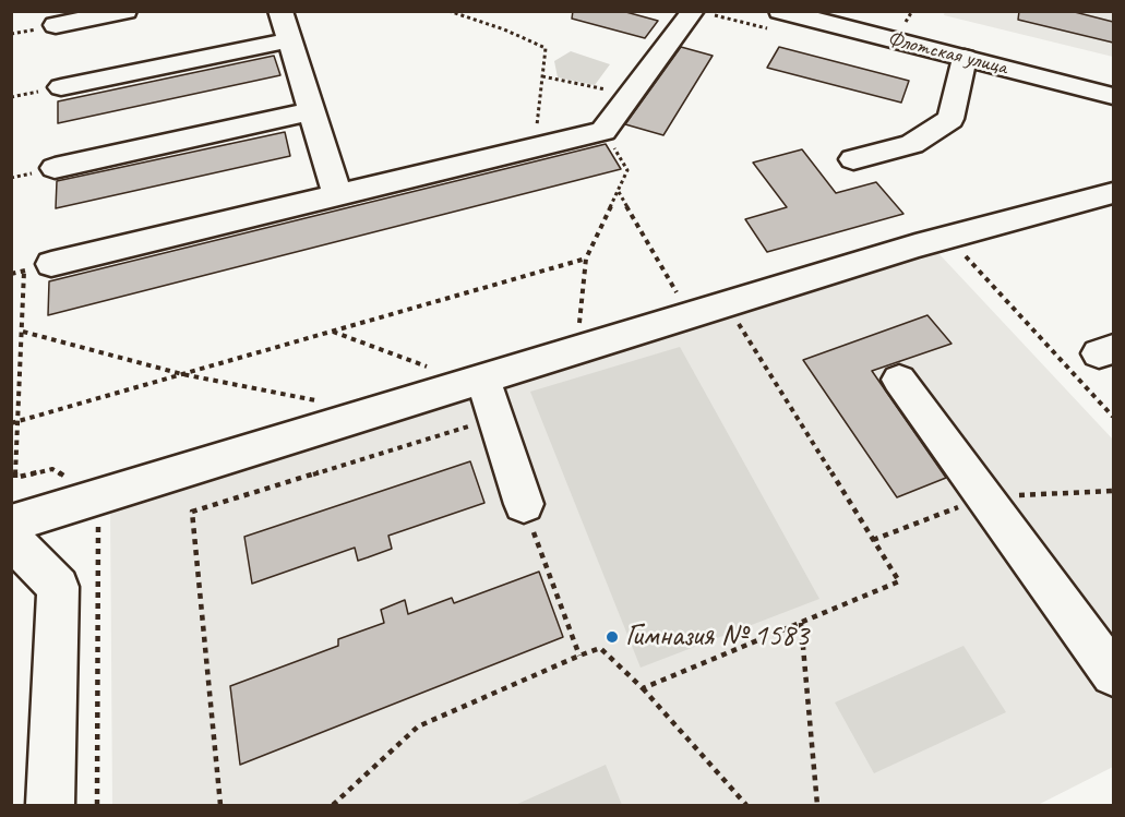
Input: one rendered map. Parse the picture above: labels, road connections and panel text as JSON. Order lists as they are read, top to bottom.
{
  "streets": {
    "street": ["Флотская улица"]
  },
  "places": ["Гимназия № 1583"]
}
